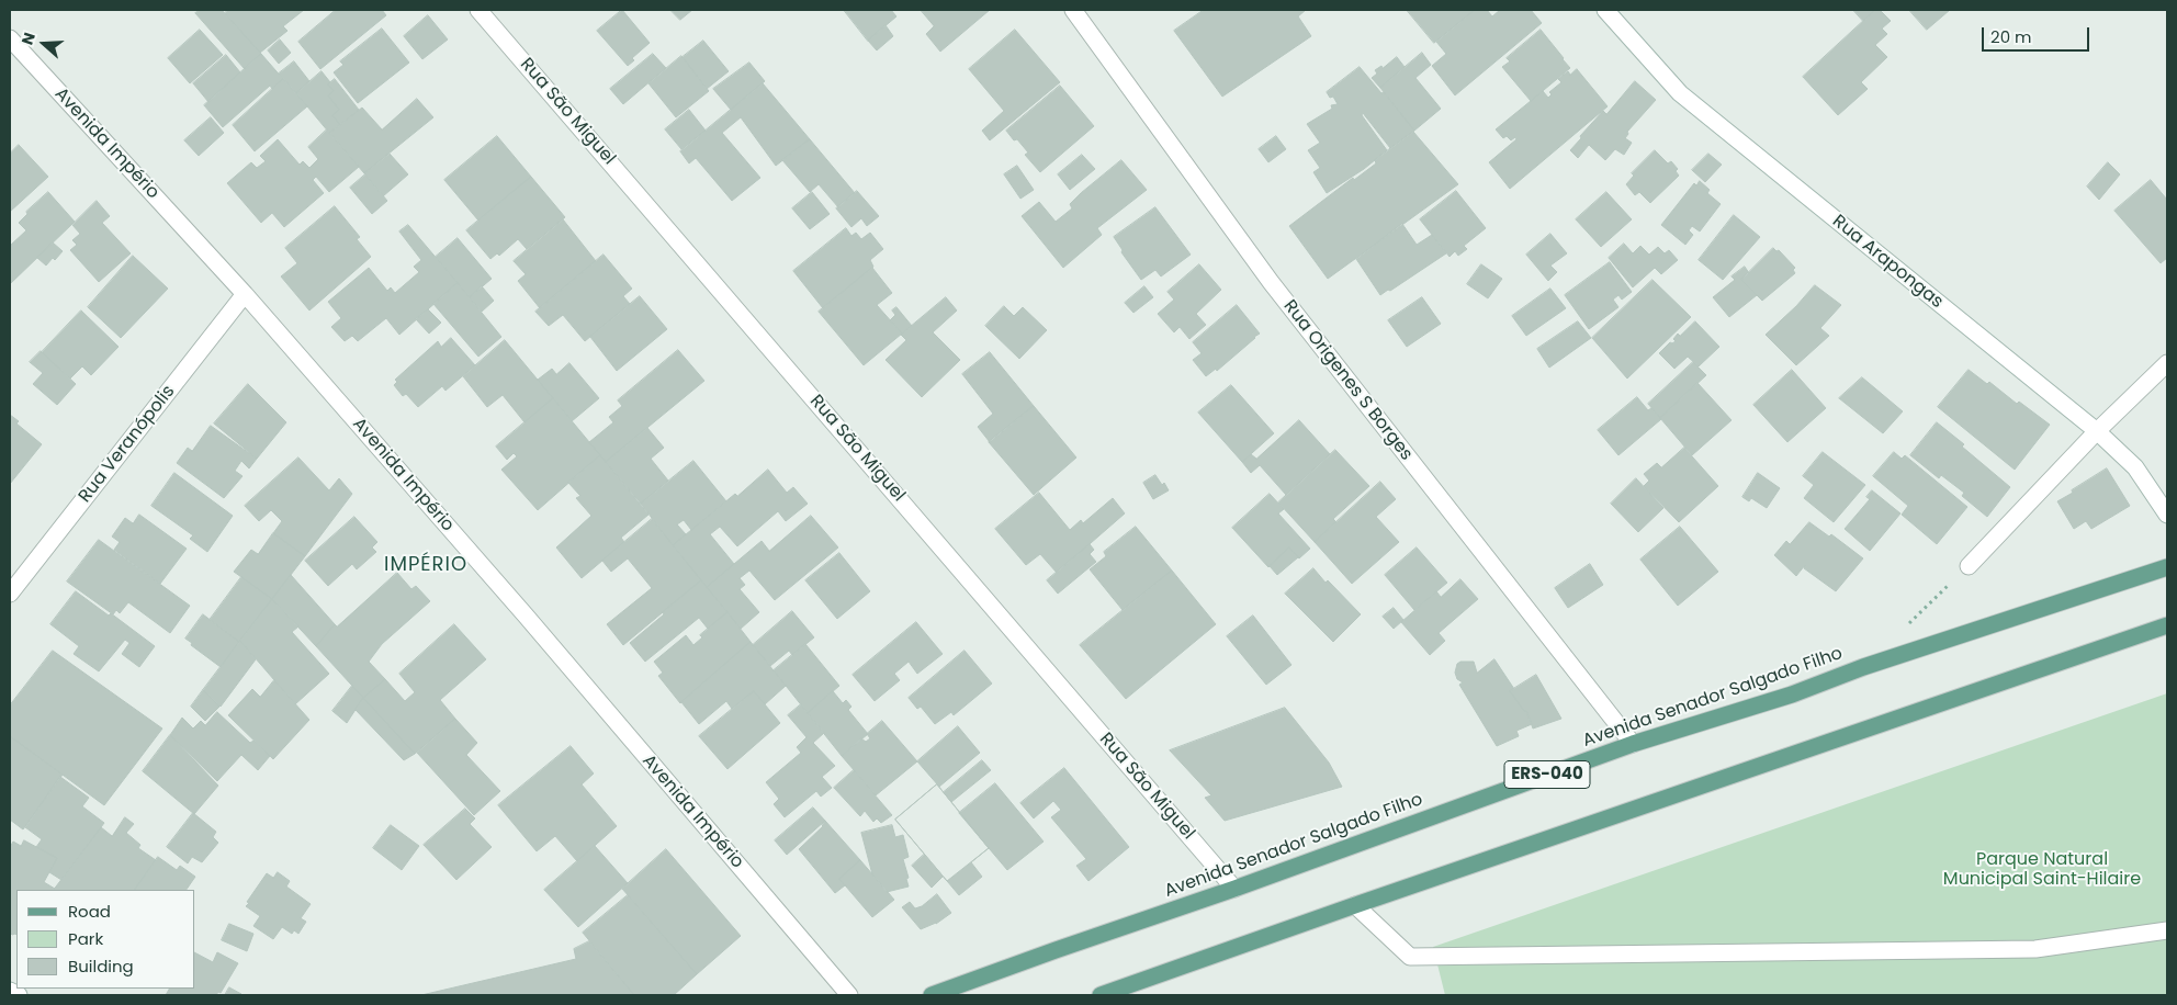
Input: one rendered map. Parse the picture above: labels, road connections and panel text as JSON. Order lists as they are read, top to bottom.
{
  "streets": {
    "main road": ["Avenida Senador Salgado Filho", "ERS-040"],
    "street": [
      "Rua São Miguel",
      "Avenida Império",
      "Rua Arapongas",
      "Rua Origenes S Borges",
      "Rua Veranópolis"
    ]
  },
  "crossings": [
    ["Rua São Miguel", "Avenida Senador Salgado Filho"],
    ["Avenida Império", "Rua Veranópolis"],
    ["Rua Origenes S Borges", "Avenida Senador Salgado Filho"]
  ],
  "districts": ["IMPÉRIO"],
  "parks": ["Parque Natural Municipal Saint-Hilaire"],
  "legend": ["Road", "Park", "Building"],
  "scale_bar": "20 m",
  "north": "left"
}
